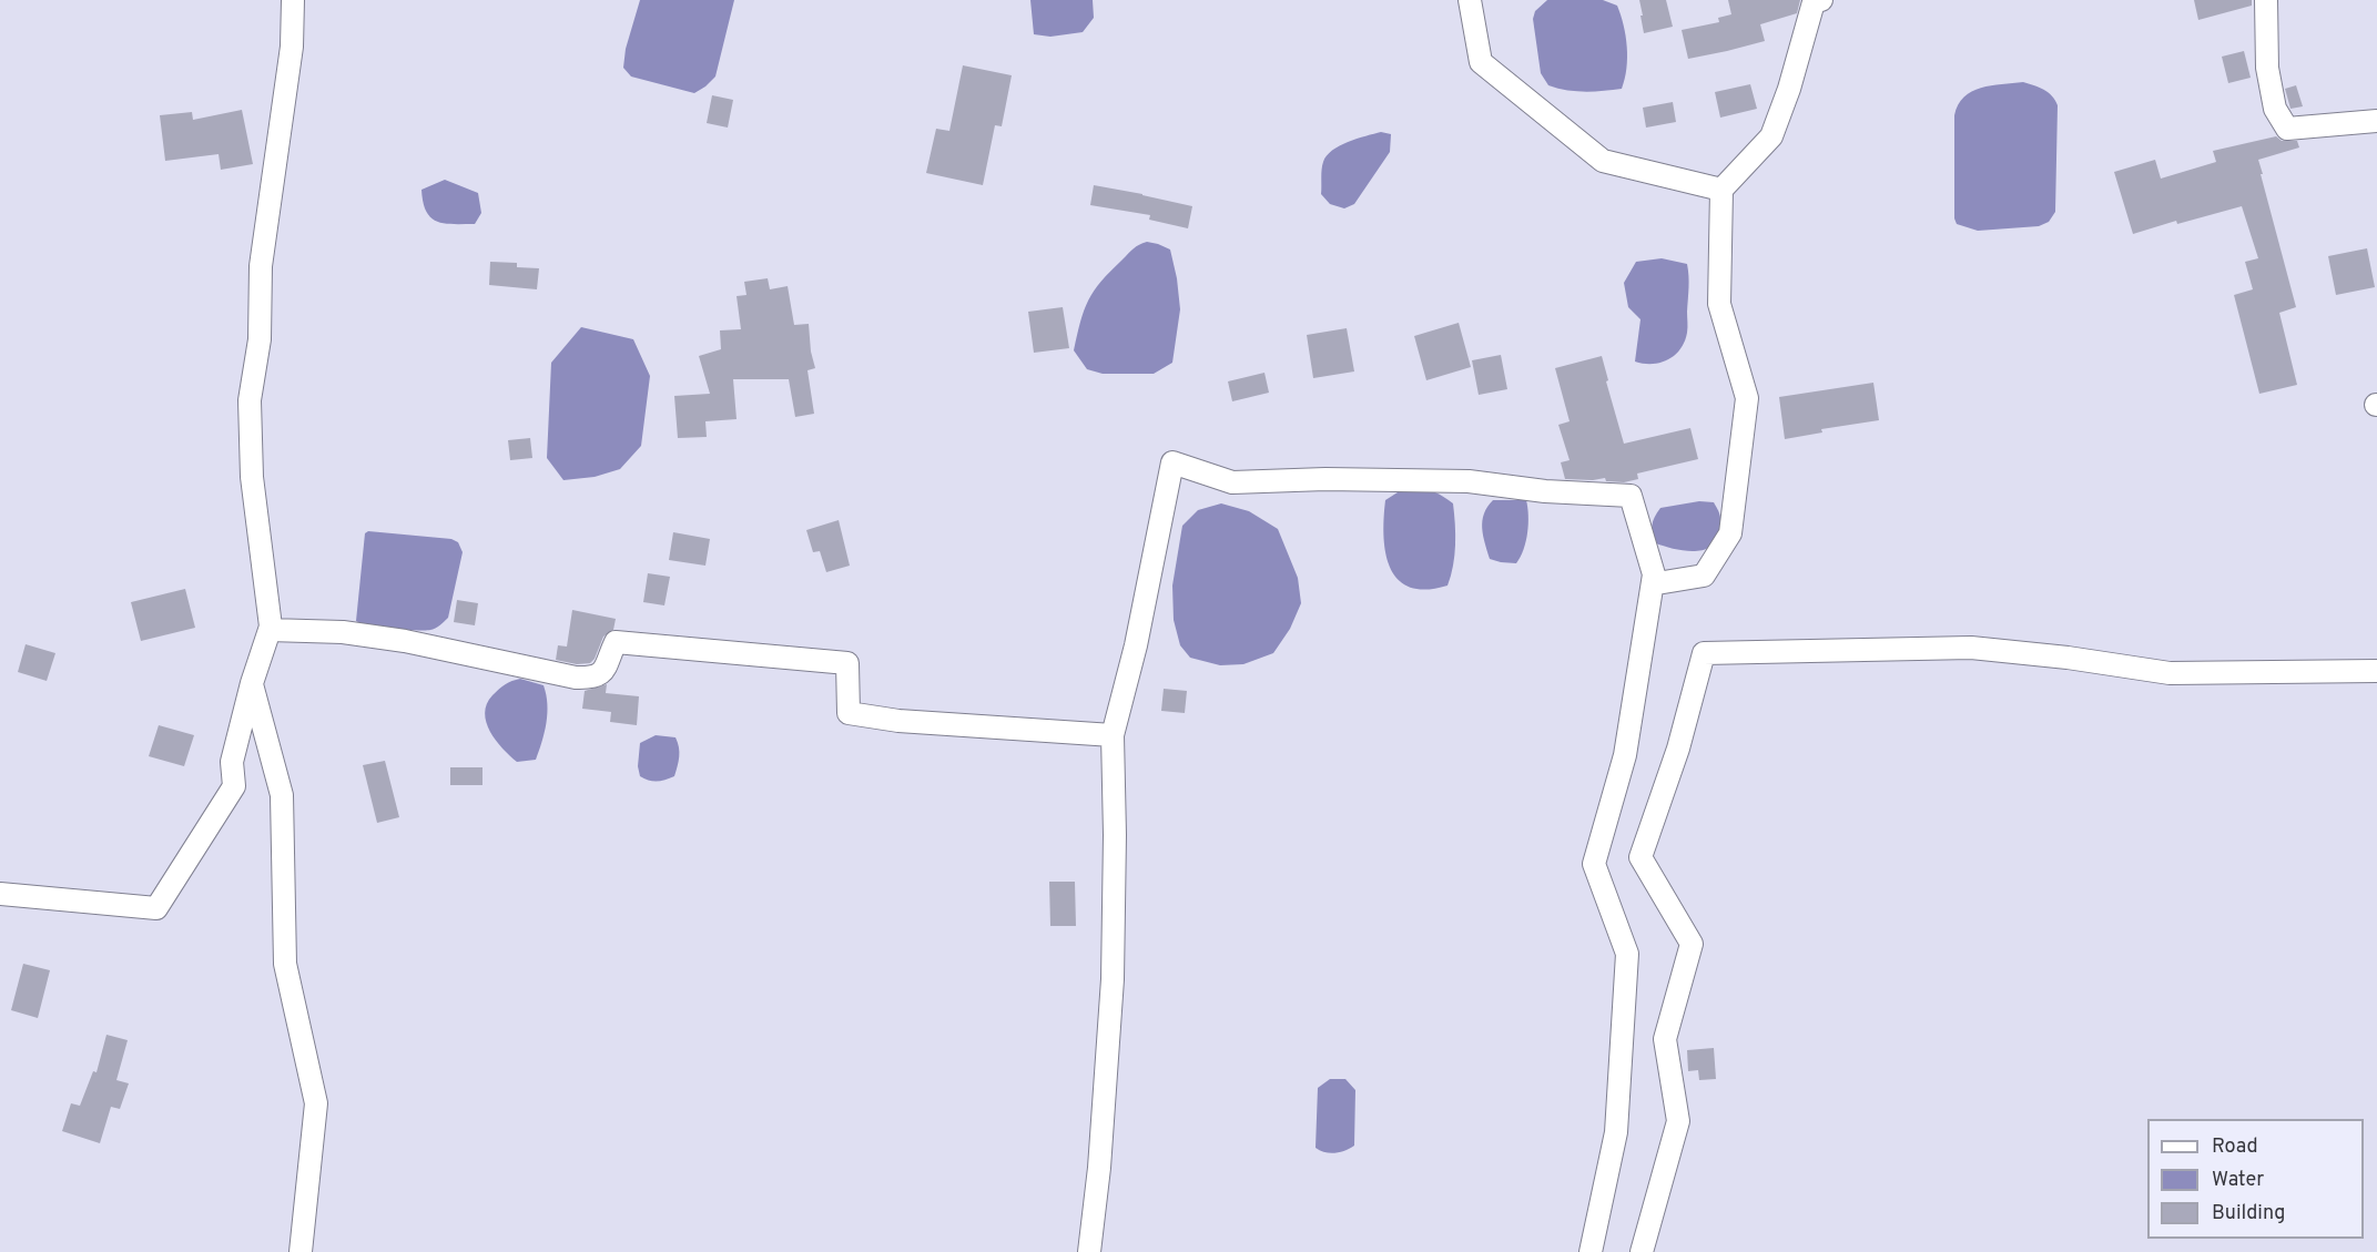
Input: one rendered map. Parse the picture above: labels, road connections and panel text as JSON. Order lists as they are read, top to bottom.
{
  "legend": ["Road", "Water", "Building"]
}
